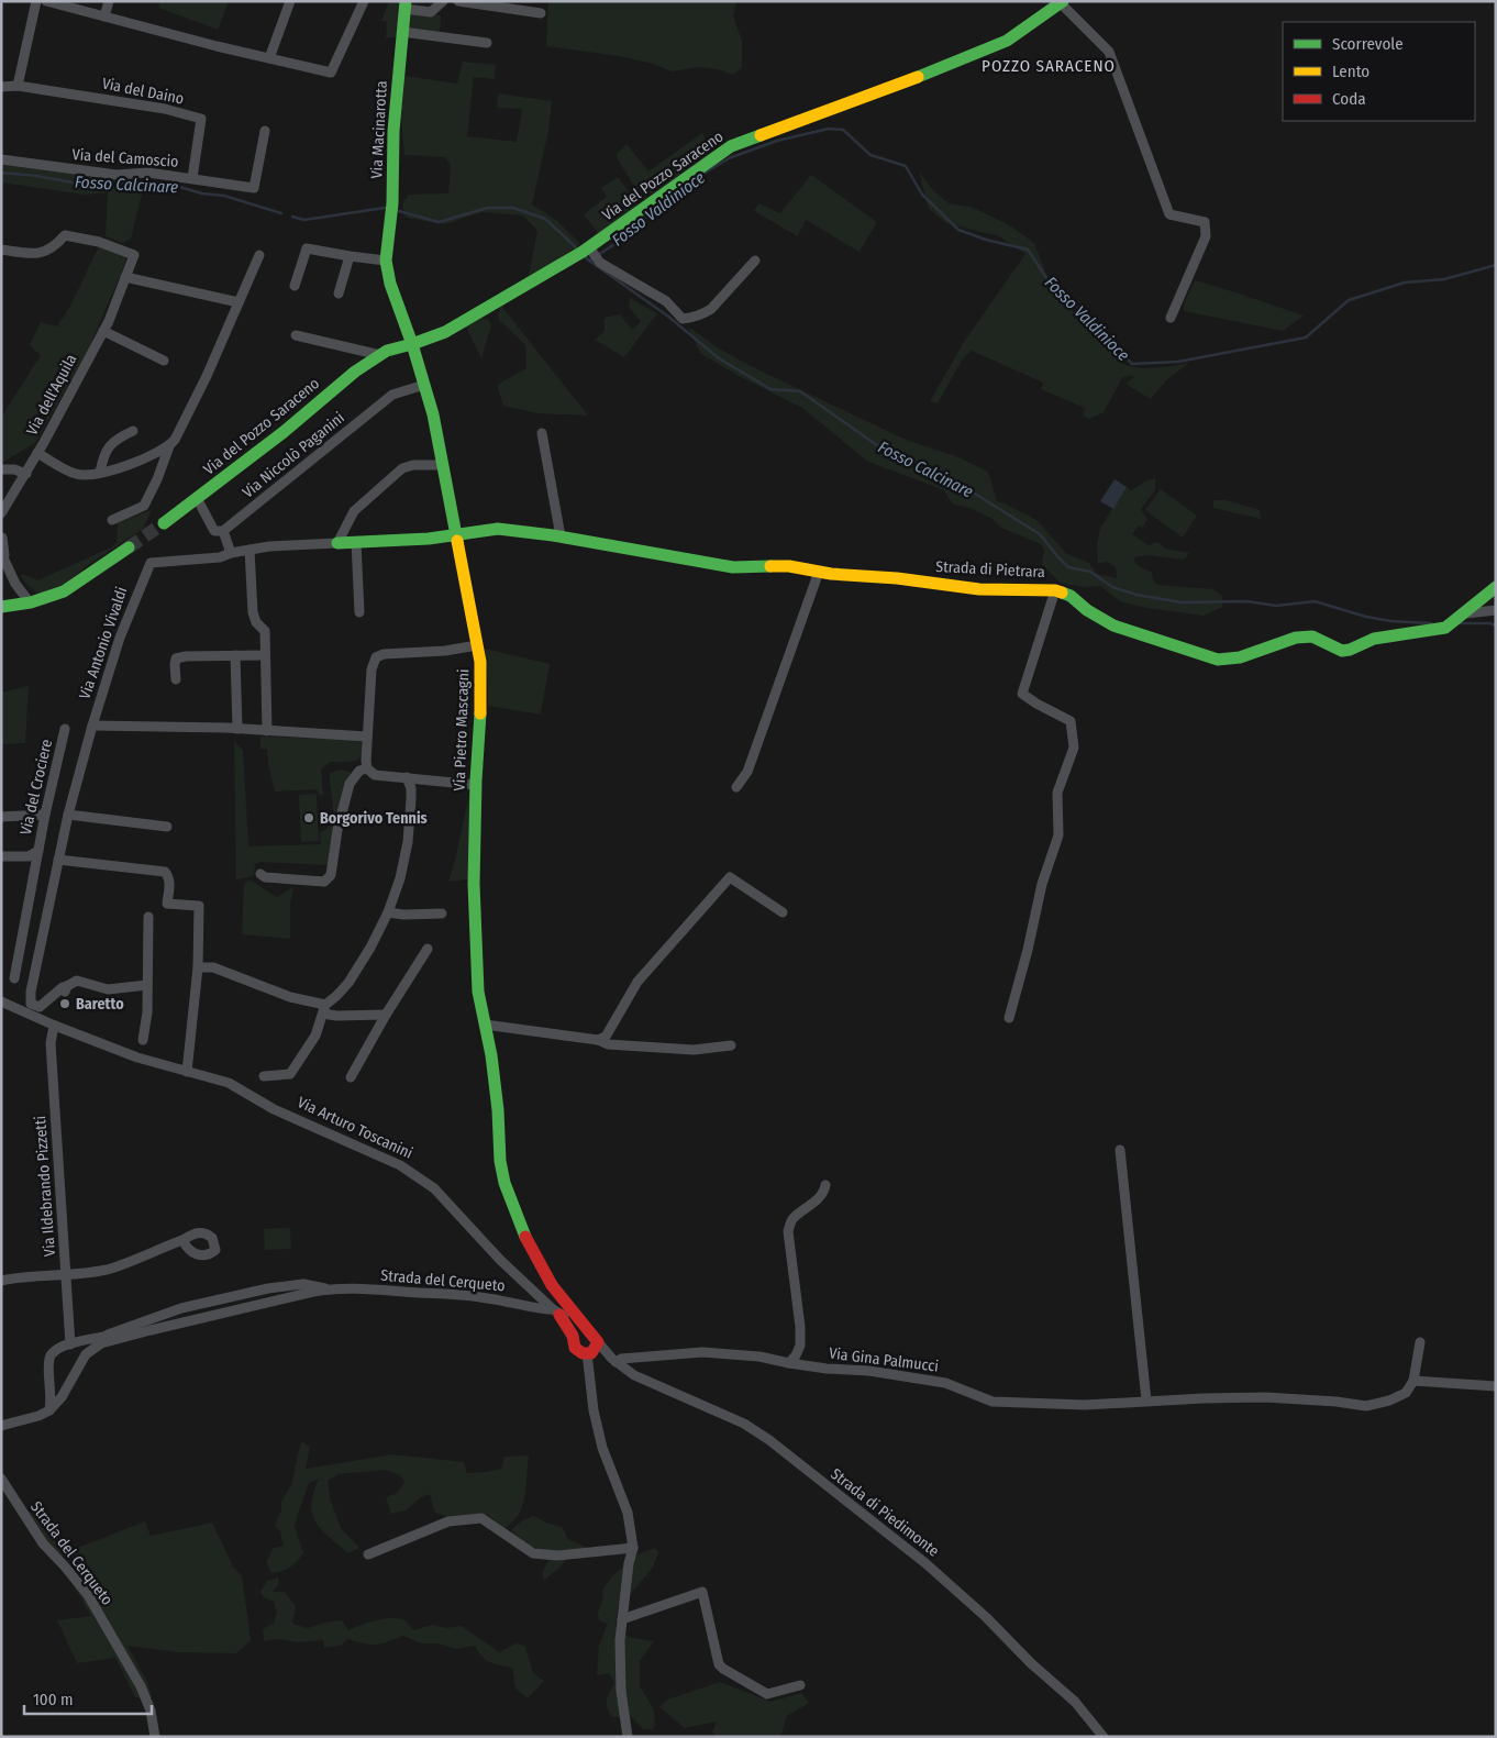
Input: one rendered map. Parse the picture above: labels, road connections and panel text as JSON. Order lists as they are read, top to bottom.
{
  "streets": {
    "street": [
      "Via del Daino",
      "Via Macinarotta",
      "Via del Camoscio",
      "Via del Pozzo Saraceno",
      "Via dell'Aquila",
      "Via Niccolò Paganini",
      "Strada di Pietrara",
      "Via Antonio Vivaldi",
      "Via Pietro Mascagni",
      "Via del Crociere",
      "Via Arturo Toscanini",
      "Via Ildebrando Pizzetti",
      "Strada del Cerqueto",
      "Via Gina Palmucci",
      "Strada di Piedimonte"
    ]
  },
  "crossings": [
    ["Via del Daino", "Via del Camoscio"],
    ["Via Macinarotta", "Via del Pozzo Saraceno"],
    ["Via Macinarotta", "Via Pietro Mascagni"],
    ["Via del Pozzo Saraceno", "Via Pietro Mascagni"],
    ["Via Niccolò Paganini", "Via Pietro Mascagni"],
    ["Strada di Pietrara", "Via Antonio Vivaldi"],
    ["Strada di Pietrara", "Via Pietro Mascagni"],
    ["Via Antonio Vivaldi", "Via Pietro Mascagni"],
    ["Via Pietro Mascagni", "Via Arturo Toscanini"],
    ["Via Pietro Mascagni", "Strada del Cerqueto"],
    ["Via Arturo Toscanini", "Via Ildebrando Pizzetti"],
    ["Via Arturo Toscanini", "Strada del Cerqueto"],
    ["Via Ildebrando Pizzetti", "Strada del Cerqueto"],
    ["Via Gina Palmucci", "Strada di Piedimonte"]
  ],
  "districts": ["POZZO SARACENO"],
  "water": ["Fosso Calcinare", "Fosso Valdinioce"],
  "places": ["Borgorivo Tennis", "Baretto"],
  "legend": ["Scorrevole", "Lento", "Coda"],
  "scale_bar": "100 m"
}
